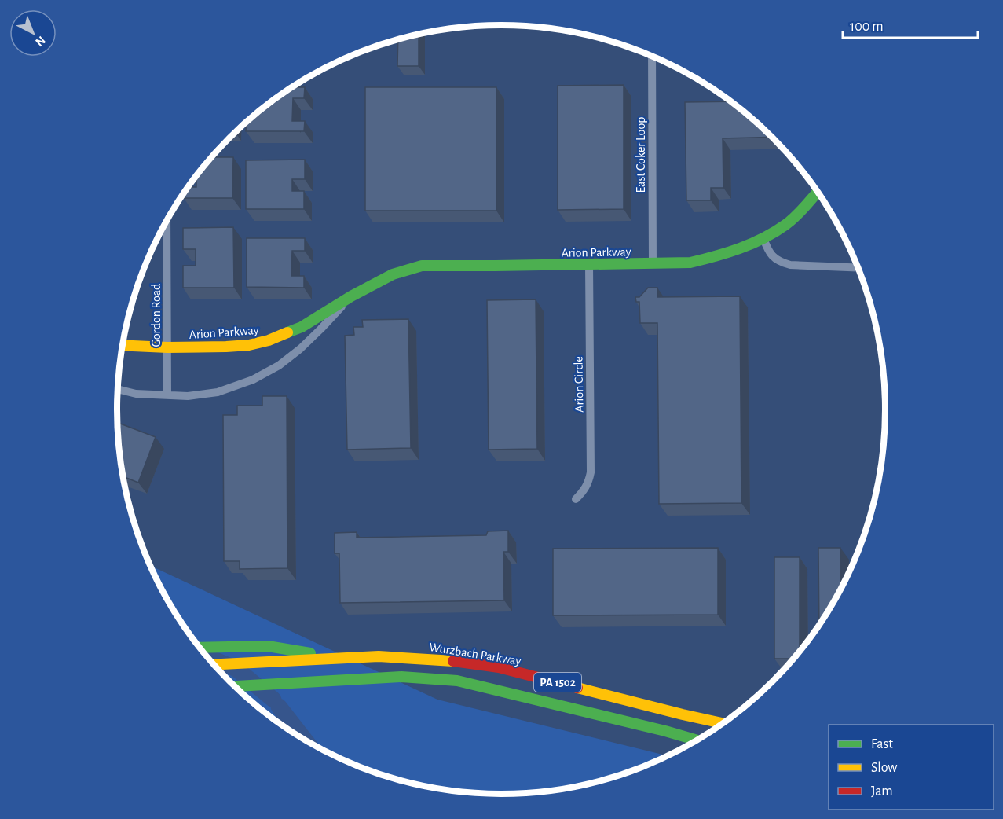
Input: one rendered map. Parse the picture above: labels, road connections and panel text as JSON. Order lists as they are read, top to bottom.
{
  "streets": {
    "main road": ["Arion Parkway", "Wurzbach Parkway", "PA 1502"],
    "street": ["East Coker Loop", "Gordon Road", "Arion Circle"]
  },
  "crossings": [
    ["East Coker Loop", "Arion Parkway"],
    ["Arion Parkway", "Gordon Road"],
    ["Arion Parkway", "Arion Circle"]
  ],
  "legend": ["Fast", "Slow", "Jam"],
  "scale_bar": "100 m",
  "north": "bottom right"
}
